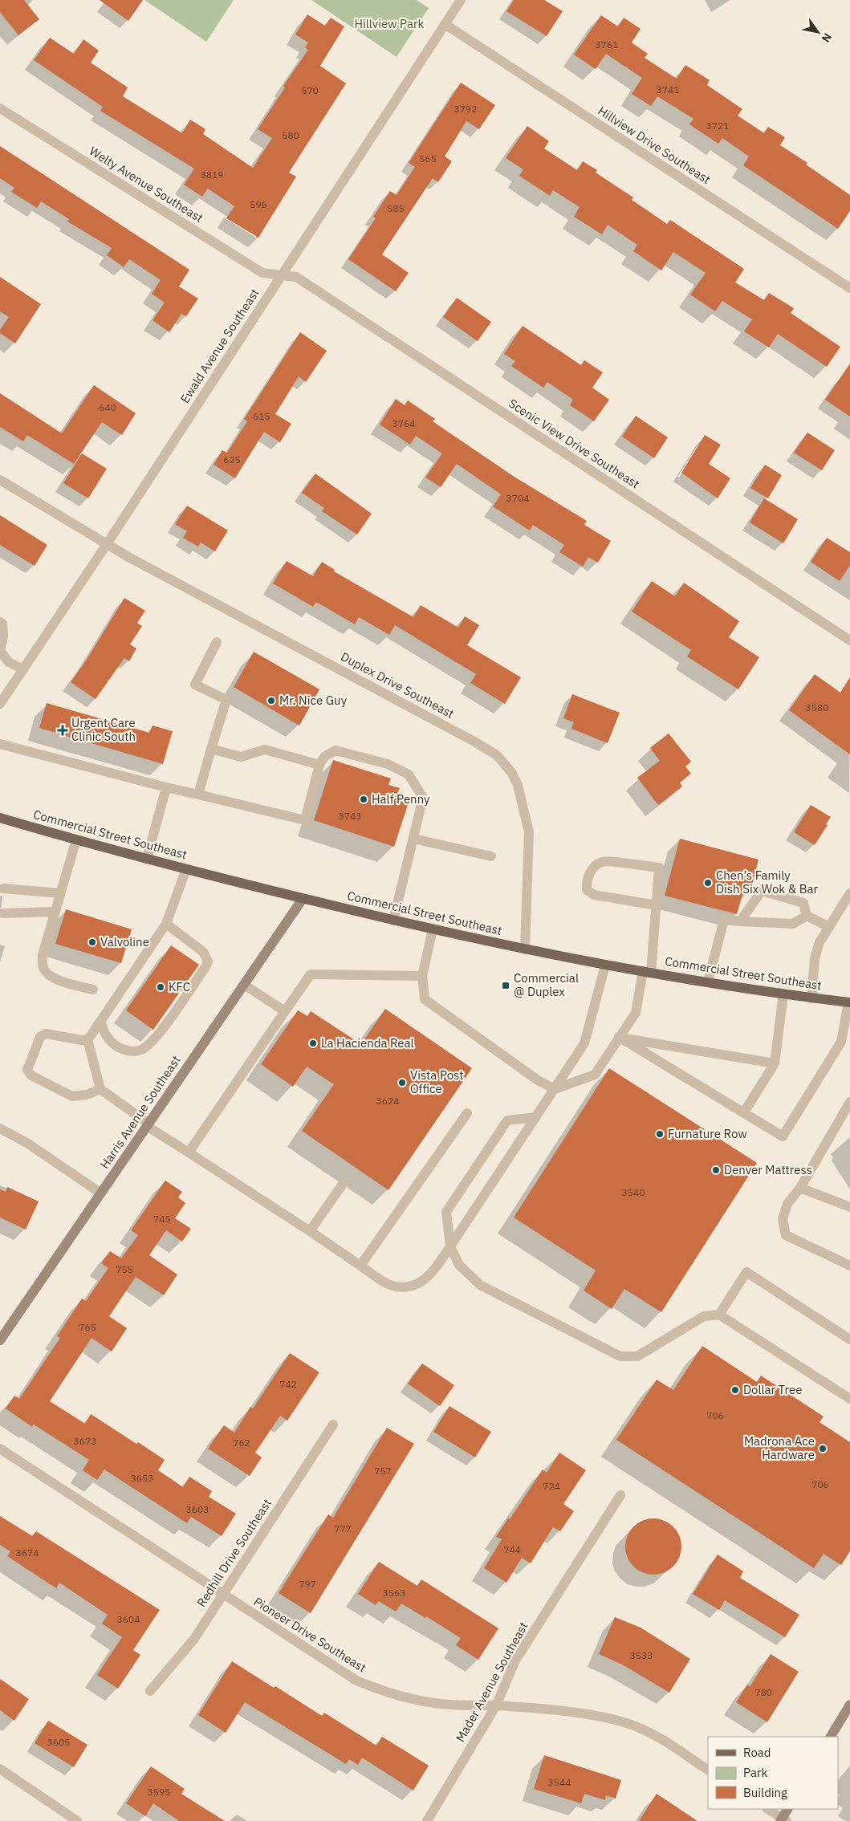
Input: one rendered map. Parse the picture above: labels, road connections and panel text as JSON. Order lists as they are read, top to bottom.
{
  "streets": {
    "main road": ["Commercial Street Southeast"],
    "street": [
      "Hillview Drive Southeast",
      "Welty Avenue Southeast",
      "Ewald Avenue Southeast",
      "Scenic View Drive Southeast",
      "Duplex Drive Southeast",
      "Harris Avenue Southeast",
      "Redhill Drive Southeast",
      "Pioneer Drive Southeast",
      "Mader Avenue Southeast"
    ]
  },
  "crossings": [
    ["Hillview Drive Southeast", "Ewald Avenue Southeast"],
    ["Welty Avenue Southeast", "Ewald Avenue Southeast"],
    ["Welty Avenue Southeast", "Scenic View Drive Southeast"],
    ["Ewald Avenue Southeast", "Scenic View Drive Southeast"],
    ["Ewald Avenue Southeast", "Duplex Drive Southeast"],
    ["Duplex Drive Southeast", "Commercial Street Southeast"],
    ["Commercial Street Southeast", "Harris Avenue Southeast"],
    ["Redhill Drive Southeast", "Pioneer Drive Southeast"],
    ["Pioneer Drive Southeast", "Mader Avenue Southeast"]
  ],
  "parks": ["Hillview Park"],
  "places": {
    "other": [
      "Mr. Nice Guy",
      "Half Penny",
      "Chen’s Family Dish Six Wok & Bar",
      "Valvoline",
      "KFC",
      "La Hacienda Real",
      "Vista Post Office",
      "Furnature Row",
      "Denver Mattress",
      "Dollar Tree",
      "Madrona Ace Hardware"
    ],
    "health": ["Urgent Care Clinic South"],
    "transit": ["Commercial @ Duplex"]
  },
  "house_numbers": [
    "3761",
    "3741",
    "570",
    "3792",
    "3721",
    "580",
    "565",
    "3819",
    "596",
    "585",
    "640",
    "615",
    "3764",
    "625",
    "3704",
    "3580",
    "3743",
    "3624",
    "3540",
    "745",
    "755",
    "765",
    "742",
    "706",
    "3673",
    "762",
    "757",
    "3653",
    "706",
    "724",
    "3603",
    "777",
    "744",
    "3674",
    "797",
    "3563",
    "3604",
    "3533",
    "780",
    "3605",
    "3544",
    "3595"
  ],
  "legend": ["Road", "Park", "Building"],
  "north": "bottom right"
}
